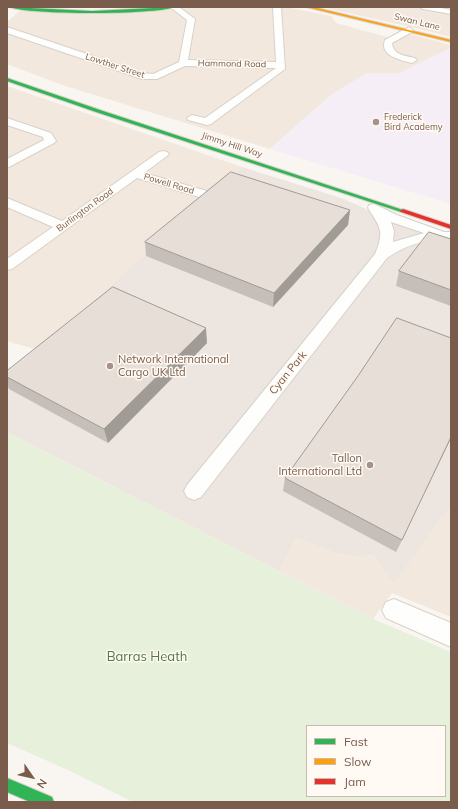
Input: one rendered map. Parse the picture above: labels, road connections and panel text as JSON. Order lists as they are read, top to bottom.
{
  "streets": {
    "main road": ["Swan Lane", "Jimmy Hill Way"],
    "street": [
      "Hammond Road",
      "Lowther Street",
      "Powell Road",
      "Burlington Road",
      "Cyan Park"
    ]
  },
  "crossings": [
    ["Hammond Road", "Lowther Street"],
    ["Jimmy Hill Way", "Cyan Park"],
    ["Powell Road", "Burlington Road"]
  ],
  "parks": ["Barras Heath"],
  "places": ["Frederick Bird Academy", "Network International Cargo UK Ltd", "Tallon International Ltd"],
  "legend": ["Fast", "Slow", "Jam"],
  "north": "bottom right"
}
